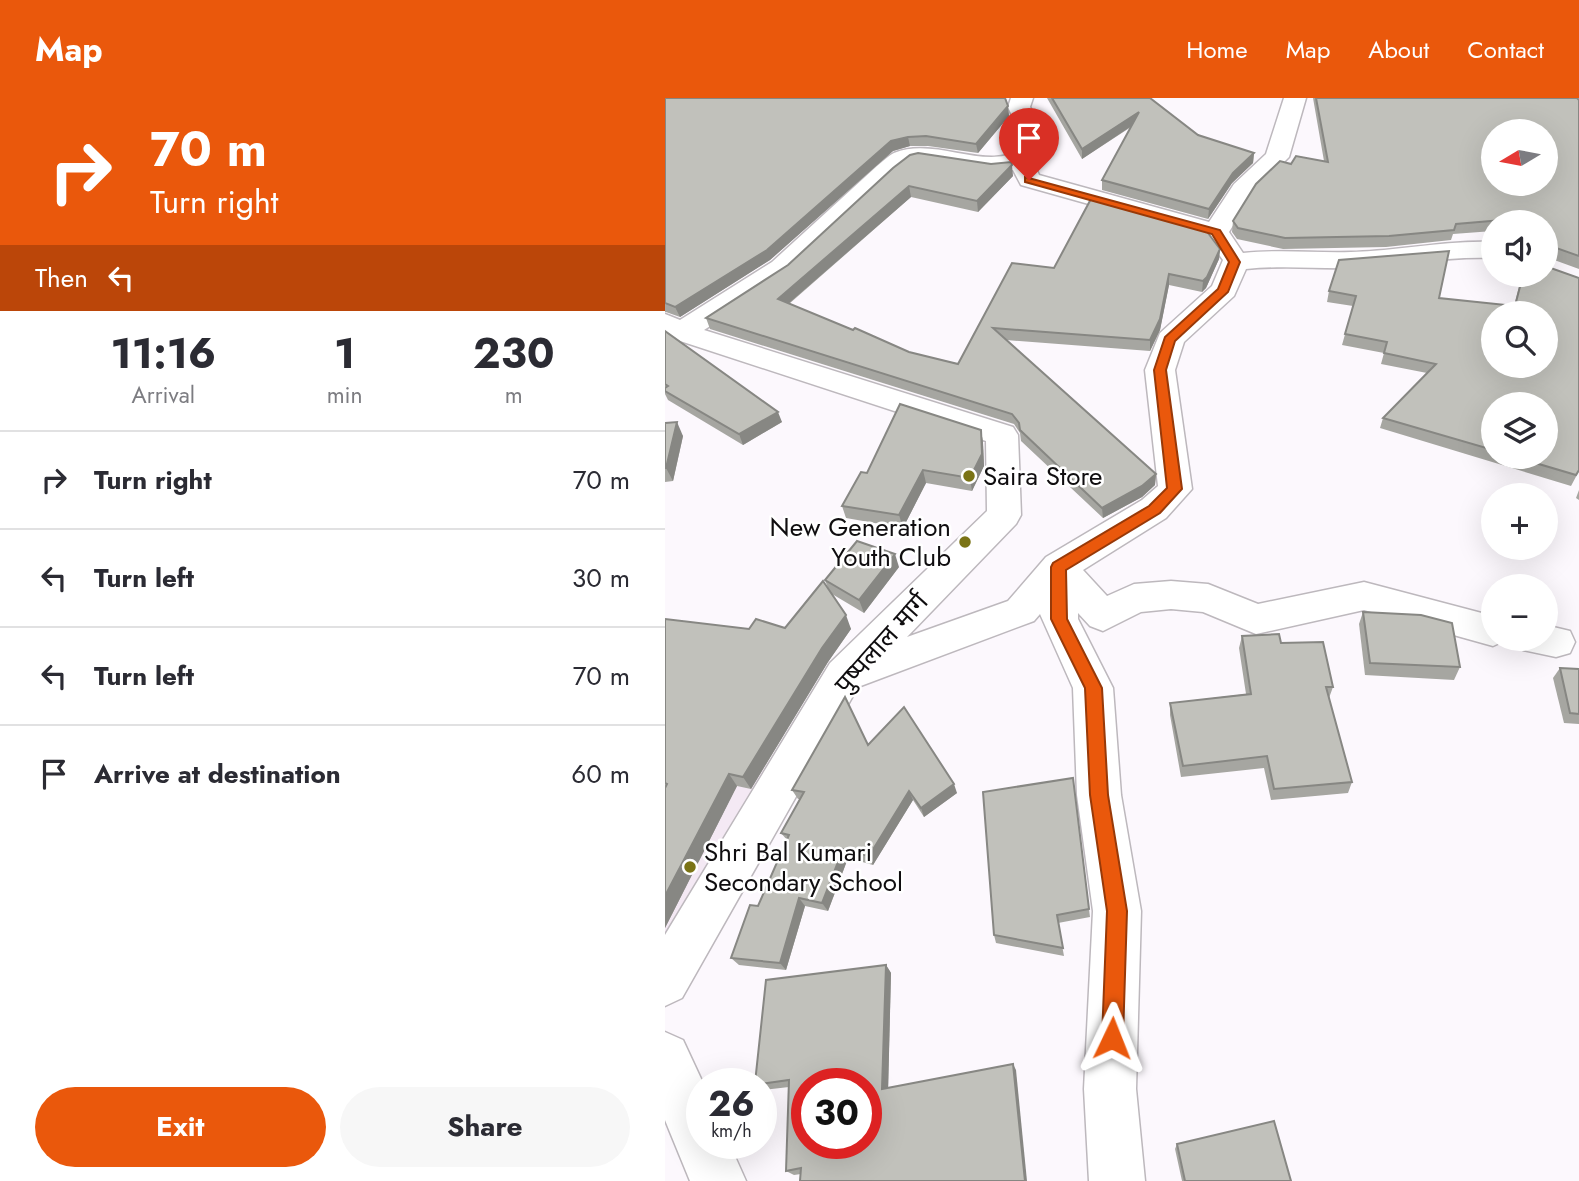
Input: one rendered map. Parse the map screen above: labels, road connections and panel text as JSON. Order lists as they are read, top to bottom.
{
  "streets": {
    "street": ["पुष्पलाल मार्ग"]
  },
  "places": ["Saira Store", "New Generation Youth Club", "Shri Bal Kumari Secondary School"],
  "north": "left",
  "page": {
    "header": "Map",
    "nav": [
      "Home",
      "Map",
      "About",
      "Contact"
    ],
    "turn": ["70 m", "Turn right"],
    "map_buttons": ["+", "−"],
    "then": "Then",
    "eta": [
      "11:16",
      "Arrival",
      "1",
      "min",
      "230",
      "m"
    ],
    "list": [
      {
        "name": "Turn right",
        "value": "70 m"
      },
      {
        "name": "Turn left",
        "value": "30 m"
      },
      {
        "name": "Turn left",
        "value": "70 m"
      },
      {
        "name": "Arrive at destination",
        "value": "60 m"
      }
    ],
    "speed": "26 km/h",
    "limit": "30",
    "buttons": ["Exit", "Share"]
  }
}
